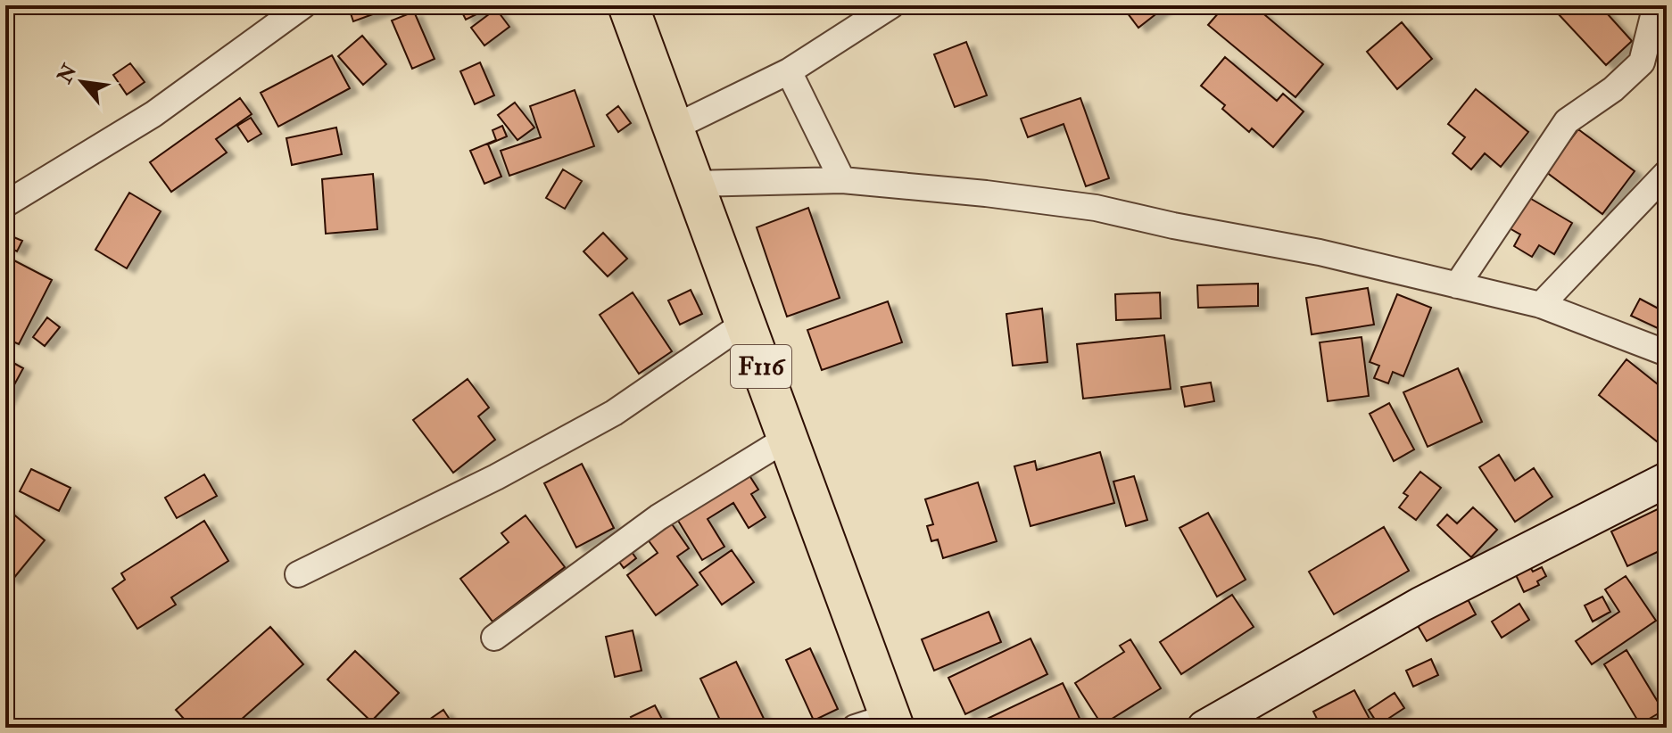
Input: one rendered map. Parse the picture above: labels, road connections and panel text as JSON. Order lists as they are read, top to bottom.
{
  "streets": {
    "main road": ["F116"]
  },
  "north": "top left"
}
